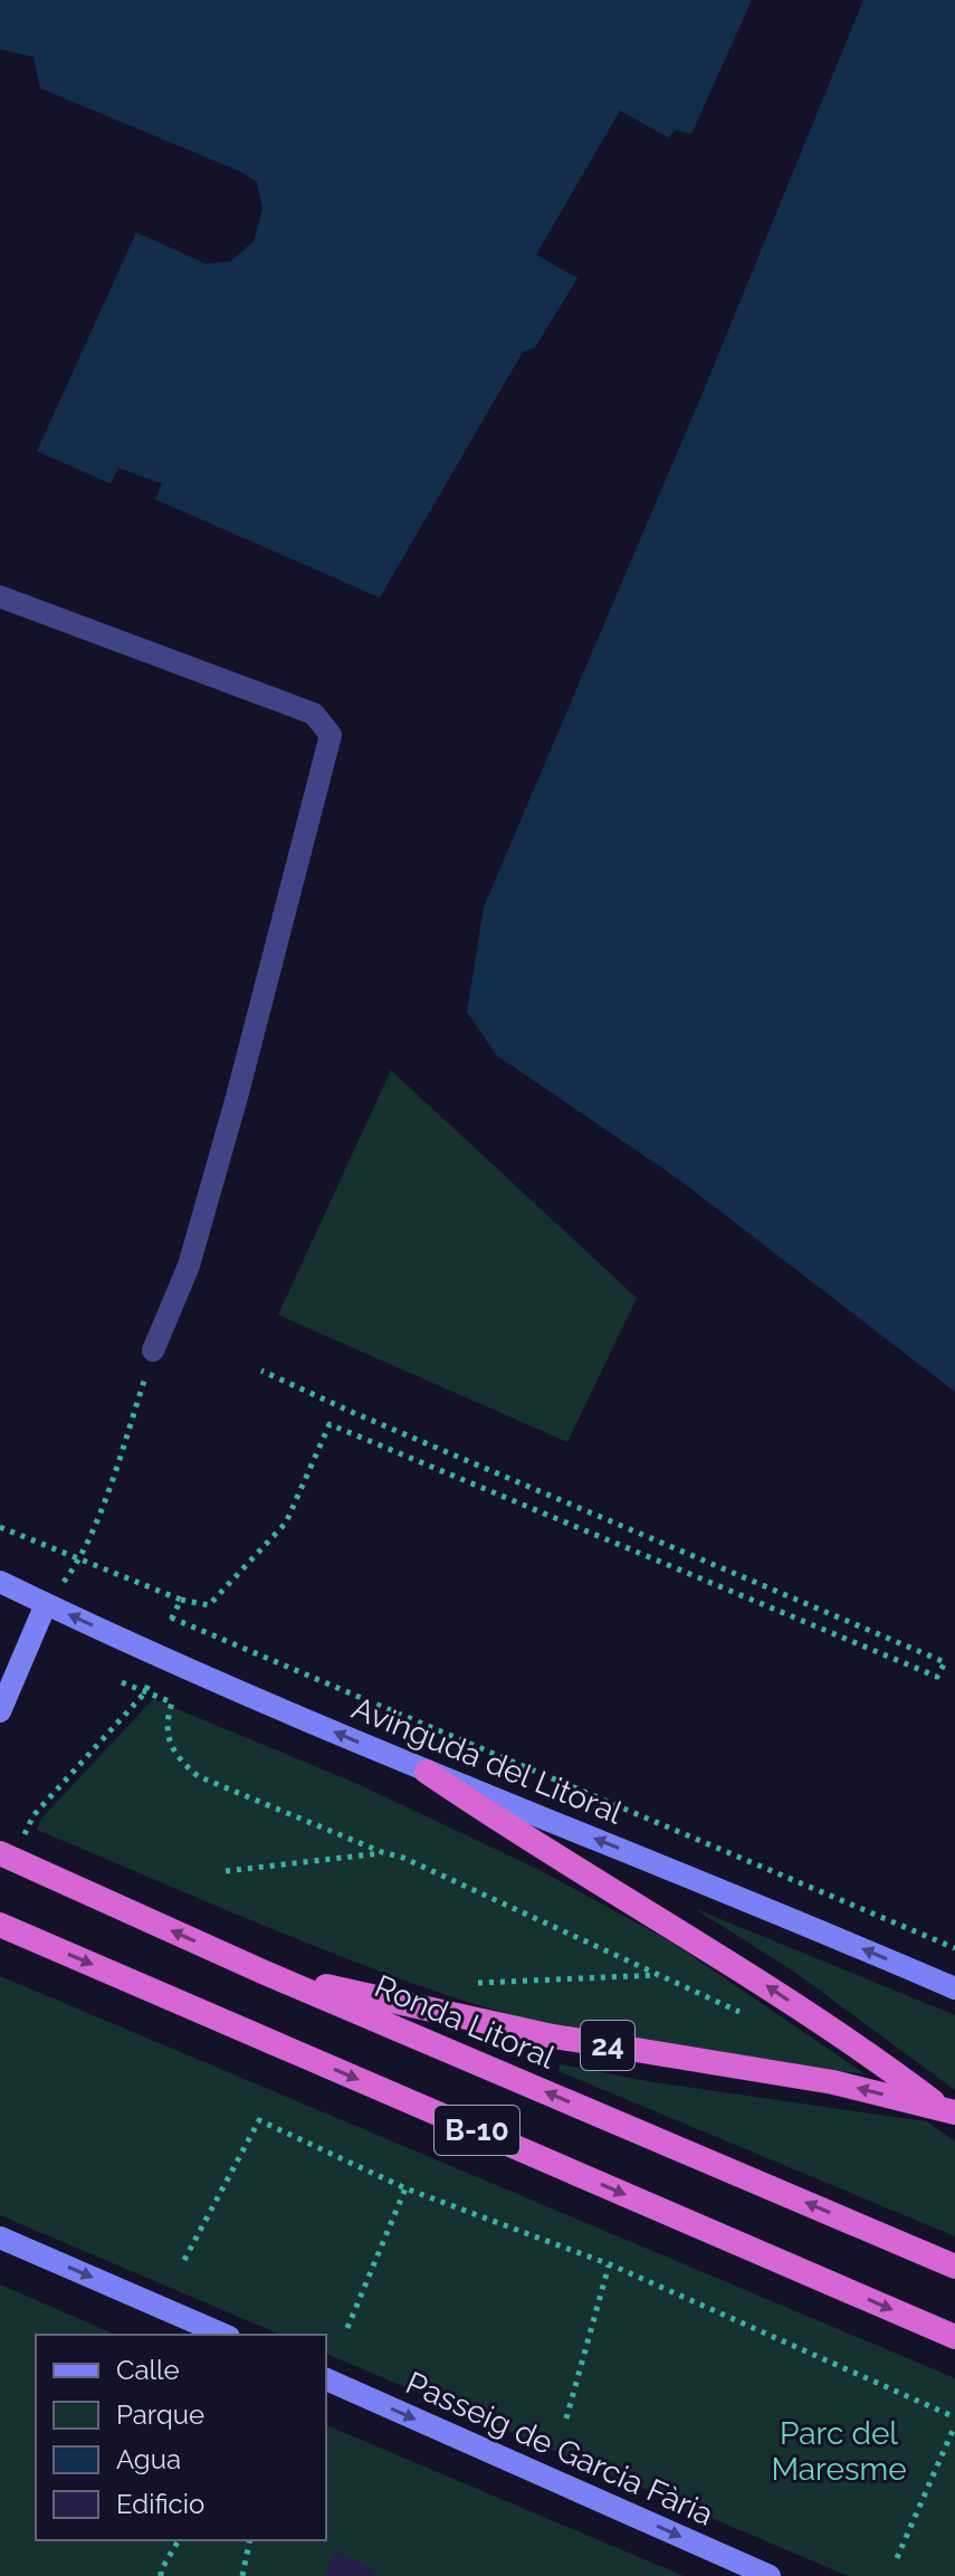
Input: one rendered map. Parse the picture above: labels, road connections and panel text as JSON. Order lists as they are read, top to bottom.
{
  "streets": {
    "highway": ["Ronda Litoral", "24", "B-10"],
    "main road": ["Avinguda del Litoral", "Passeig de Garcia Fària"]
  },
  "crossings": [
    ["Ronda Litoral", "24"]
  ],
  "one_way": ["Avinguda del Litoral", "Passeig de Garcia Fària"],
  "parks": ["Parc del Maresme"],
  "legend": [
    "Calle",
    "Parque",
    "Agua",
    "Edificio"
  ]
}
